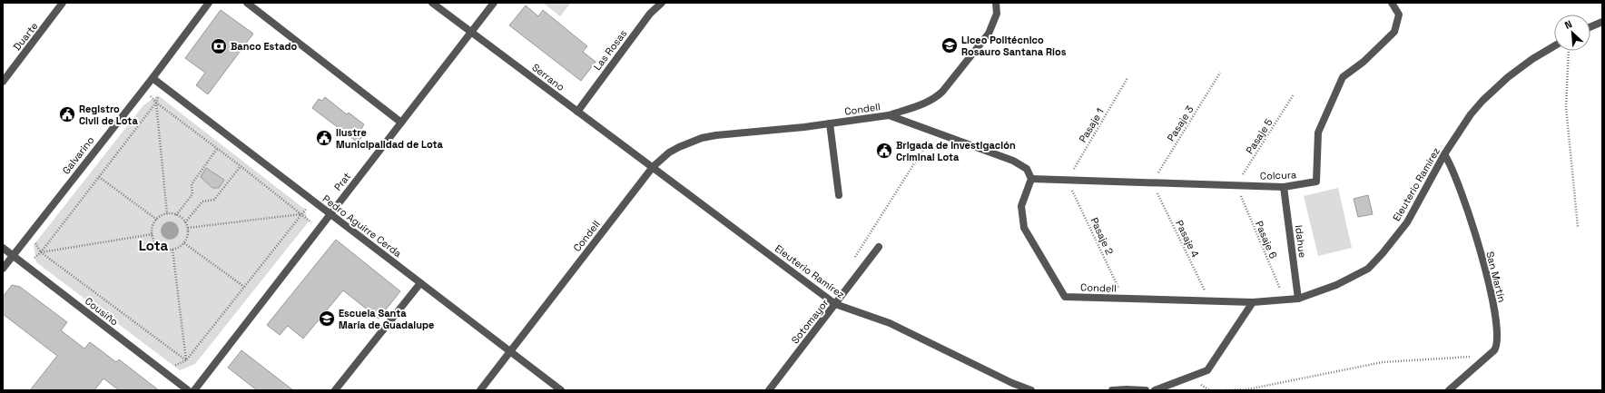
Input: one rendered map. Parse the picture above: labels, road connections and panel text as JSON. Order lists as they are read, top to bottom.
{
  "streets": {
    "street": [
      "Duarte",
      "Las Rosas",
      "Serrano",
      "Condell",
      "Galvarino",
      "Colcura",
      "Prat",
      "Eleuterio Ramírez",
      "Pedro Aguirre Cerda",
      "Idahue",
      "San Martín",
      "Cousiño",
      "Sotomayor"
    ],
    "path": [
      "Pasaje 3",
      "Pasaje 1",
      "Pasaje 5",
      "Pasaje 2",
      "Pasaje 4",
      "Pasaje 6"
    ]
  },
  "crossings": [
    ["Las Rosas", "Serrano"],
    ["Serrano", "Condell"],
    ["Serrano", "Prat"],
    ["Serrano", "Eleuterio Ramírez"],
    ["Condell", "Colcura"],
    ["Condell", "Eleuterio Ramírez"],
    ["Condell", "Pedro Aguirre Cerda"],
    ["Condell", "Pasaje 2"],
    ["Condell", "Pasaje 4"],
    ["Pasaje 3", "Colcura"],
    ["Pasaje 3", "Pasaje 4"],
    ["Pasaje 1", "Colcura"],
    ["Pasaje 1", "Pasaje 2"],
    ["Pasaje 5", "Colcura"],
    ["Pasaje 5", "Pasaje 6"],
    ["Galvarino", "Pedro Aguirre Cerda"],
    ["Galvarino", "Cousiño"],
    ["Colcura", "Pasaje 2"],
    ["Colcura", "Pasaje 4"],
    ["Colcura", "Pasaje 6"],
    ["Colcura", "Idahue"],
    ["Prat", "Pedro Aguirre Cerda"],
    ["Eleuterio Ramírez", "Pasaje 6"],
    ["Eleuterio Ramírez", "Idahue"],
    ["Eleuterio Ramírez", "San Martín"],
    ["Eleuterio Ramírez", "Sotomayor"]
  ],
  "districts": ["Lota"],
  "places": {
    "school or university": ["Liceo Politécnico Rosauro Santana Ríos", "Escuela Santa María de Guadalupe"],
    "bank": ["Banco Estado"],
    "public building": ["Registro Civil de Lota", "Ilustre Municipalidad de Lota", "Brigada de Investigación Criminal Lota"]
  },
  "north": "top left"
}
